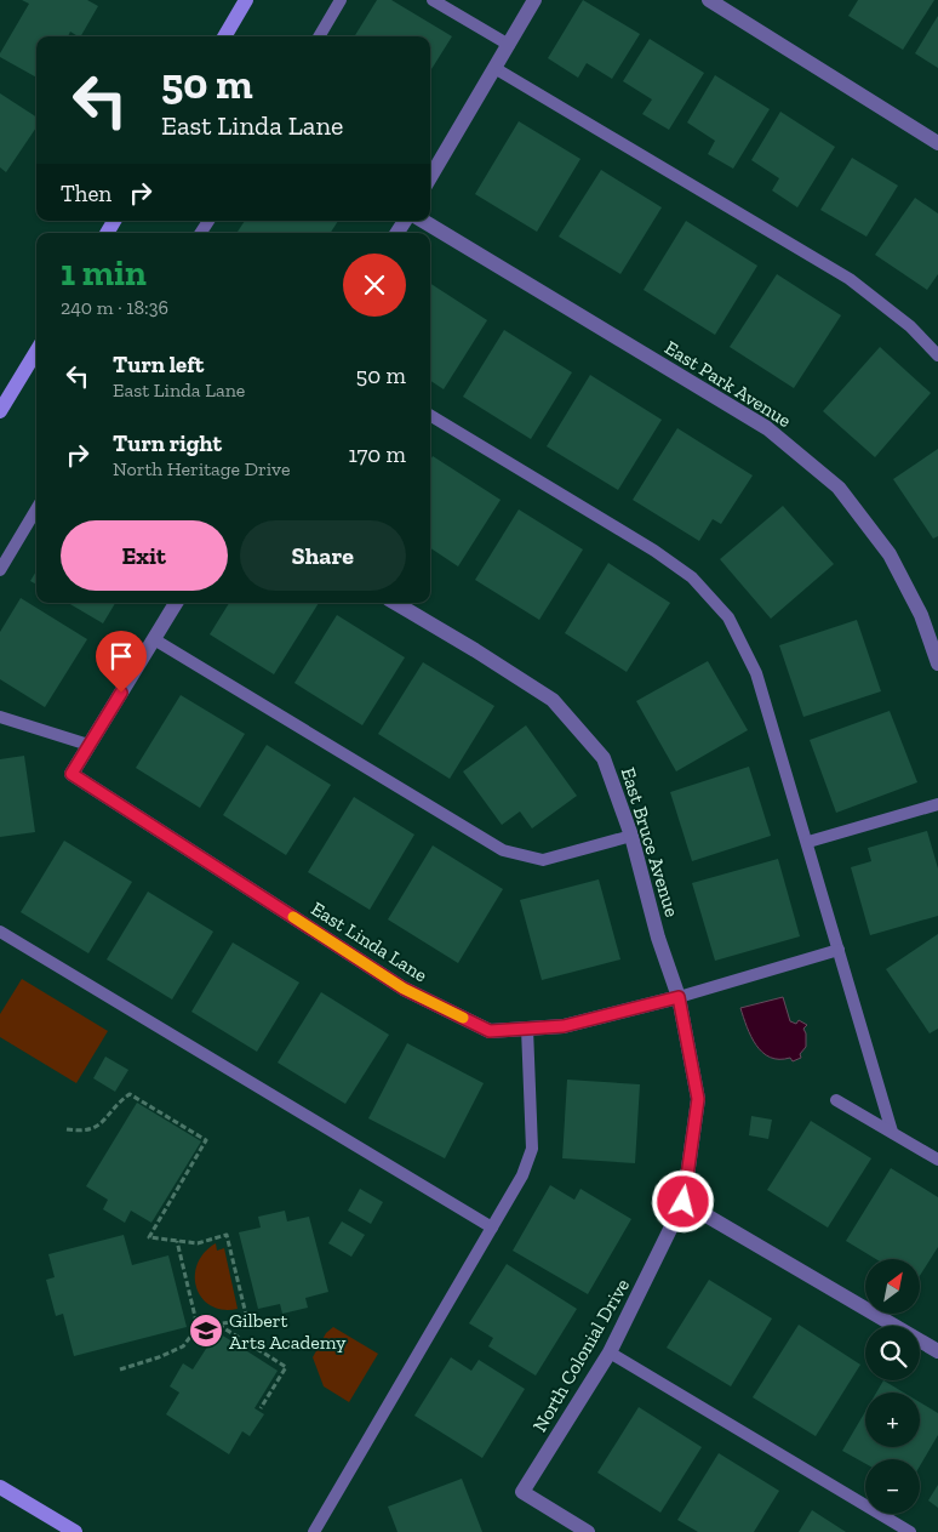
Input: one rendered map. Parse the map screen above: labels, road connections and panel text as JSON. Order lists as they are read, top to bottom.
{
  "streets": {
    "street": [
      "East Park Avenue",
      "East Bruce Avenue",
      "East Linda Lane",
      "North Colonial Drive"
    ]
  },
  "crossings": [
    ["East Bruce Avenue", "East Linda Lane"],
    ["East Bruce Avenue", "North Colonial Drive"]
  ],
  "places": {
    "school or university": ["Gilbert Arts Academy"]
  },
  "north": "top right",
  "page": {
    "turn": ["50 m", "East Linda Lane"],
    "then": "Then",
    "heading": ["1 min", "240 m · 18:36"],
    "list": [
      {
        "name": "Turn left",
        "note": "East Linda Lane",
        "value": "50 m"
      },
      {
        "name": "Turn right",
        "note": "North Heritage Drive",
        "value": "170 m"
      }
    ],
    "buttons": ["Exit", "Share"],
    "map_buttons": ["+", "−"]
  }
}
